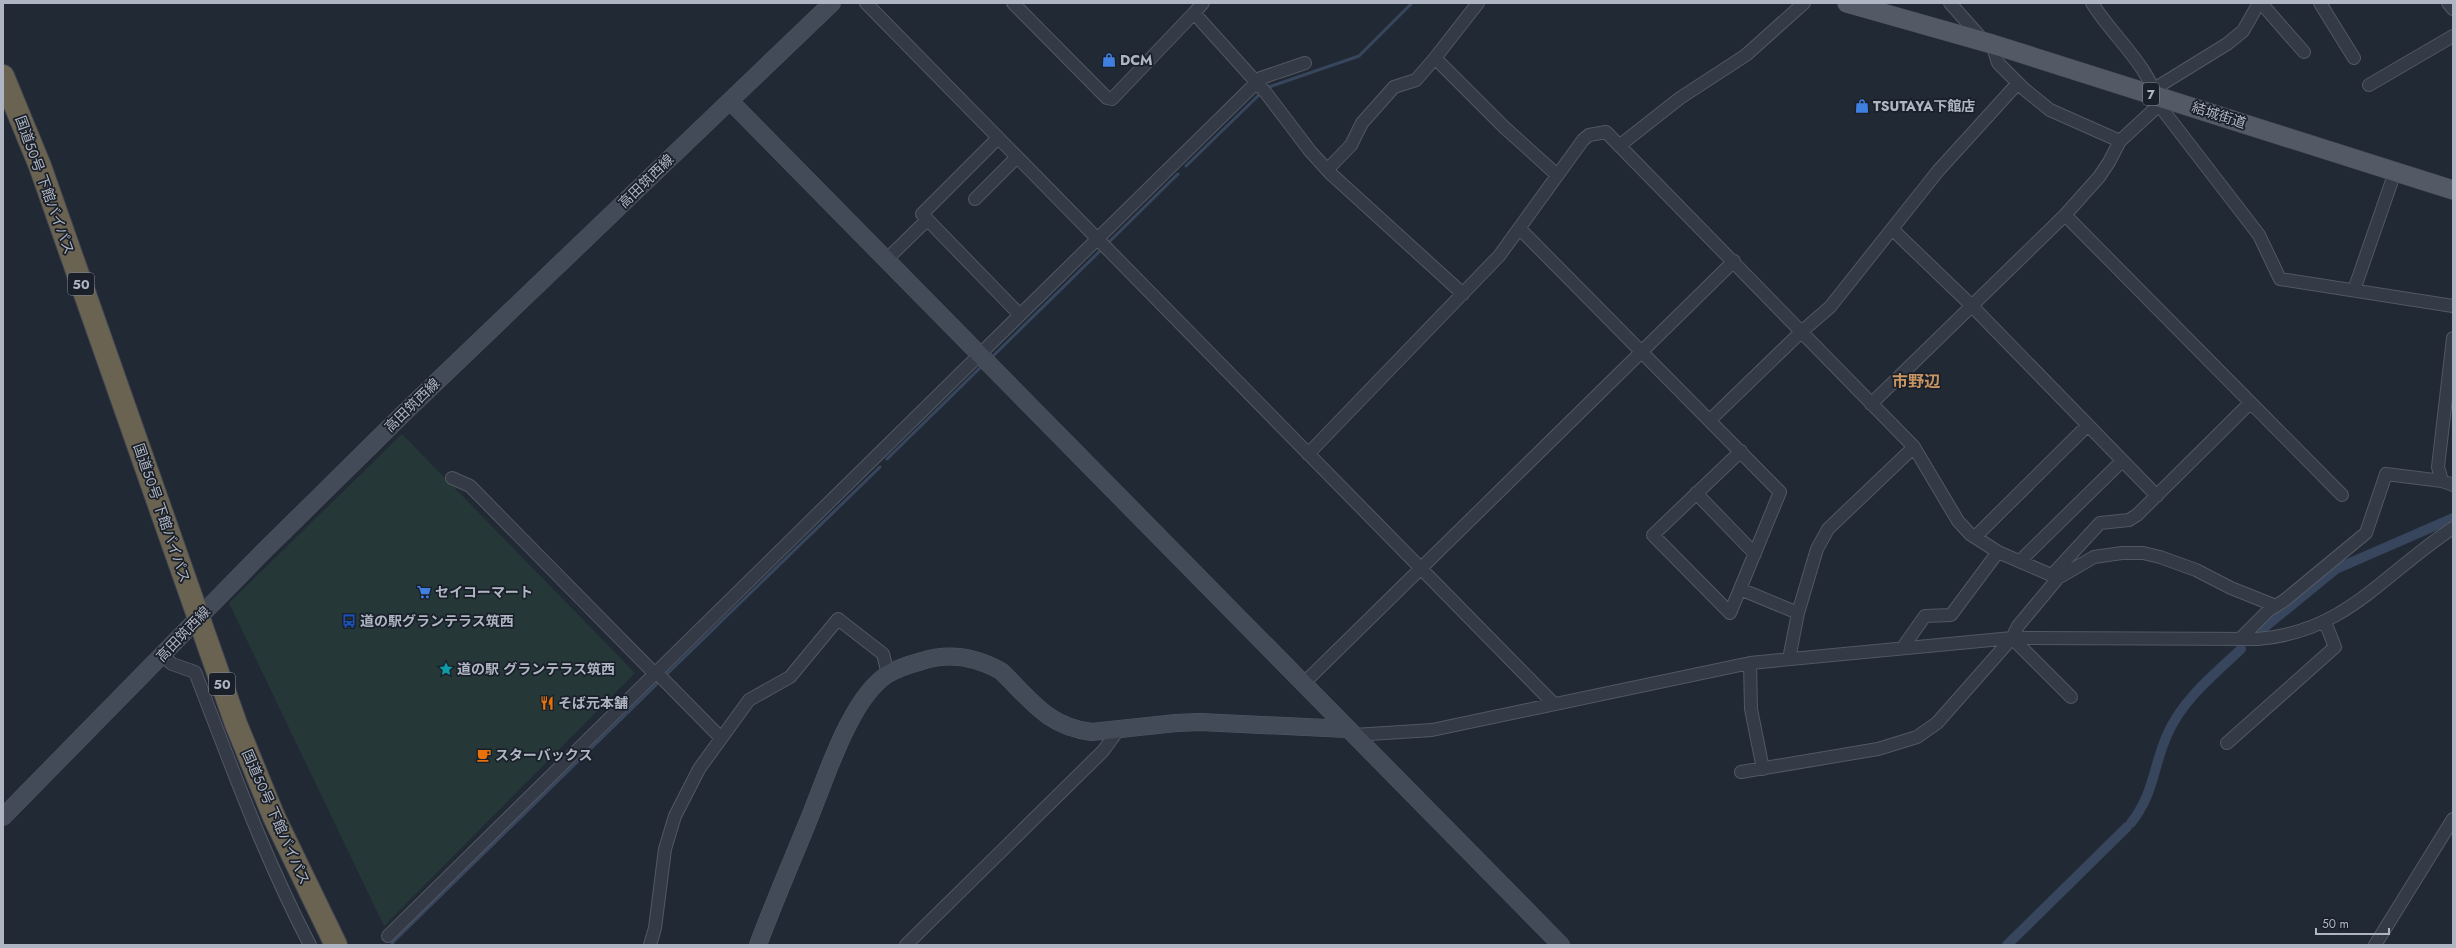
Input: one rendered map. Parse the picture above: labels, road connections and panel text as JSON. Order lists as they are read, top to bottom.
{
  "streets": {
    "highway": ["国道50号 下館バイパス", "50"],
    "main road": ["7", "結城街道"],
    "street": ["高田筑西線"]
  },
  "crossings": [
    ["高田筑西線", "国道50号 下館バイパス"]
  ],
  "districts": ["市野辺"],
  "places": {
    "shop": ["DCM", "TSUTAYA下館店"],
    "supermarket": ["セイコーマート"],
    "bus stop": ["道の駅グランテラス筑西"],
    "place": ["道の駅 グランテラス筑西"],
    "restaurant": ["そば元本舗"],
    "cafe": ["スターバックス"]
  },
  "scale_bar": "50 m"
}
